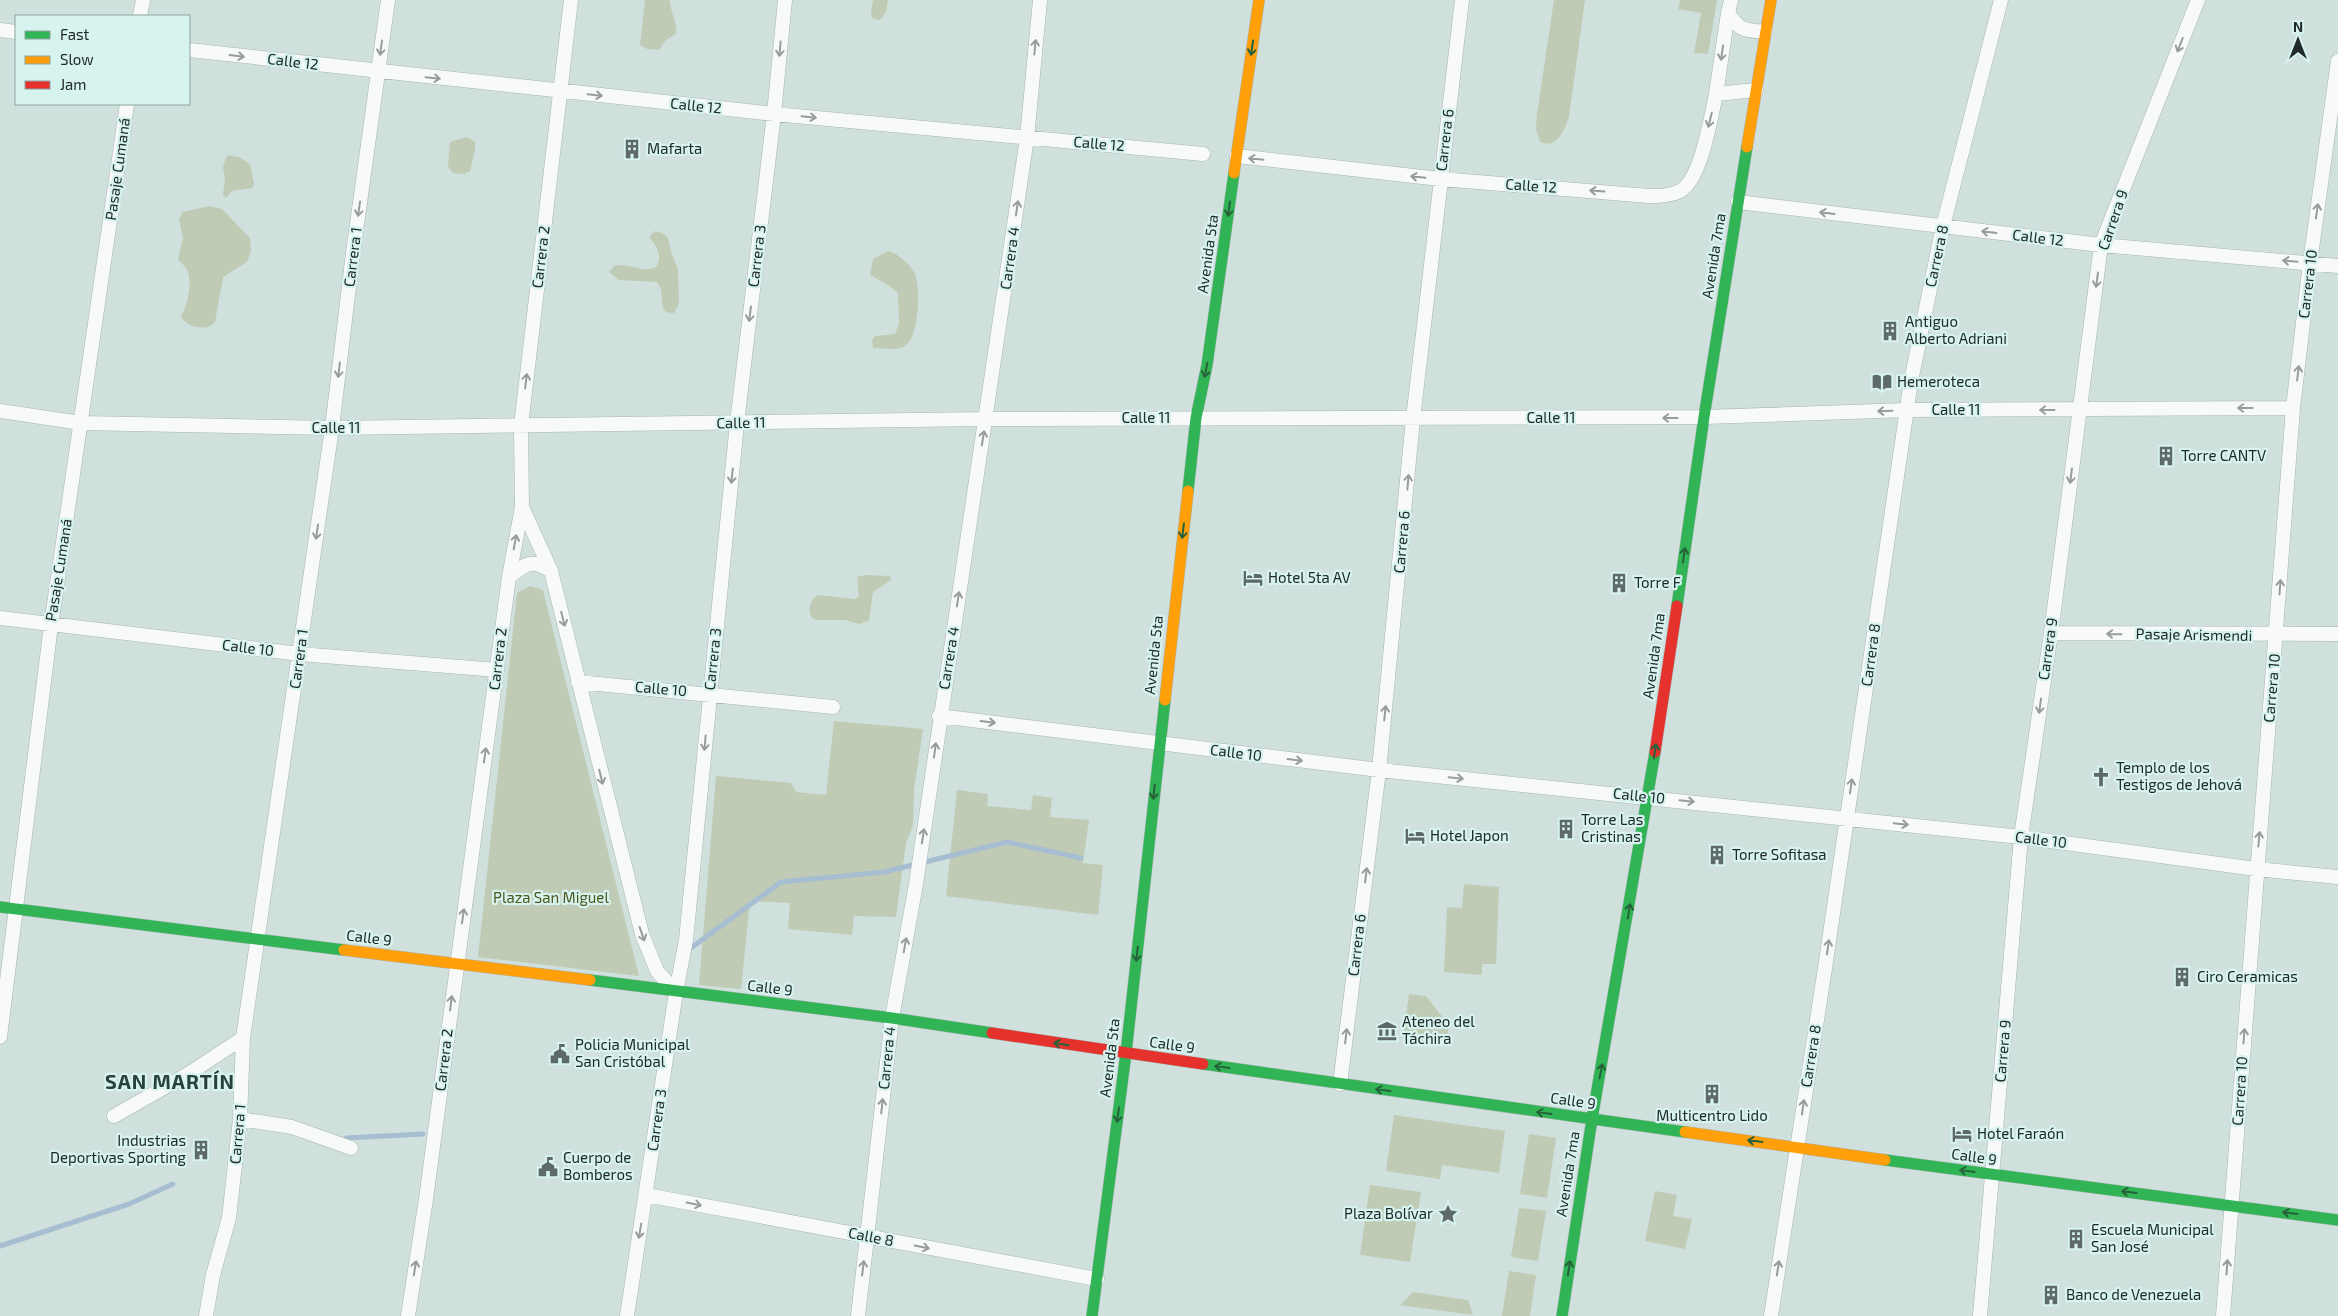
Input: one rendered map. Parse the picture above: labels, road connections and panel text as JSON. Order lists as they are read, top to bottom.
{
  "streets": {
    "street": [
      "Calle 12",
      "Carrera 6",
      "Pasaje Cumaná",
      "Carrera 9",
      "Avenida 5ta",
      "Carrera 3",
      "Avenida 7ma",
      "Carrera 8",
      "Carrera 1",
      "Carrera 2",
      "Carrera 4",
      "Carrera 10",
      "Calle 11",
      "Pasaje Arismendi",
      "Calle 10",
      "Calle 9",
      "Calle 8"
    ]
  },
  "crossings": [
    ["Calle 12", "Carrera 6"],
    ["Calle 12", "Carrera 9"],
    ["Calle 12", "Avenida 5ta"],
    ["Calle 12", "Carrera 3"],
    ["Calle 12", "Avenida 7ma"],
    ["Calle 12", "Carrera 8"],
    ["Calle 12", "Carrera 1"],
    ["Calle 12", "Carrera 2"],
    ["Calle 12", "Carrera 4"],
    ["Calle 12", "Carrera 10"],
    ["Carrera 6", "Calle 11"],
    ["Carrera 6", "Calle 10"],
    ["Carrera 6", "Calle 9"],
    ["Pasaje Cumaná", "Calle 11"],
    ["Pasaje Cumaná", "Calle 10"],
    ["Pasaje Cumaná", "Calle 9"],
    ["Carrera 9", "Calle 11"],
    ["Carrera 9", "Pasaje Arismendi"],
    ["Carrera 9", "Calle 10"],
    ["Carrera 9", "Calle 9"],
    ["Avenida 5ta", "Calle 11"],
    ["Avenida 5ta", "Calle 10"],
    ["Avenida 5ta", "Calle 9"],
    ["Avenida 5ta", "Calle 8"],
    ["Carrera 3", "Calle 11"],
    ["Carrera 3", "Calle 10"],
    ["Carrera 3", "Calle 9"],
    ["Carrera 3", "Calle 8"],
    ["Avenida 7ma", "Calle 11"],
    ["Avenida 7ma", "Calle 10"],
    ["Avenida 7ma", "Calle 9"],
    ["Carrera 8", "Calle 11"],
    ["Carrera 8", "Calle 10"],
    ["Carrera 8", "Calle 9"],
    ["Carrera 1", "Calle 11"],
    ["Carrera 1", "Calle 10"],
    ["Carrera 1", "Calle 9"],
    ["Carrera 2", "Calle 11"],
    ["Carrera 2", "Calle 10"],
    ["Carrera 2", "Calle 9"],
    ["Carrera 4", "Calle 11"],
    ["Carrera 4", "Calle 10"],
    ["Carrera 4", "Calle 9"],
    ["Carrera 4", "Calle 8"],
    ["Carrera 10", "Calle 11"],
    ["Carrera 10", "Pasaje Arismendi"],
    ["Carrera 10", "Calle 10"],
    ["Carrera 10", "Calle 9"]
  ],
  "one_way": [
    "Carrera 6",
    "Carrera 9",
    "Avenida 5ta",
    "Carrera 3",
    "Avenida 7ma",
    "Carrera 8",
    "Carrera 1",
    "Carrera 2",
    "Carrera 4",
    "Carrera 10",
    "Calle 11",
    "Pasaje Arismendi",
    "Calle 10",
    "Calle 9",
    "Calle 8"
  ],
  "districts": ["SAN MARTÍN"],
  "parks": ["Plaza San Miguel"],
  "places": {
    "building": [
      "Mafarta",
      "Antiguo Alberto Adriani",
      "Torre CANTV",
      "Torre F",
      "Torre Las Cristinas",
      "Torre Sofitasa",
      "Ciro Ceramicas",
      "Multicentro Lido",
      "Industrias Deportivas Sporting",
      "Escuela Municipal San José",
      "Banco de Venezuela"
    ],
    "library": ["Hemeroteca"],
    "hotel": ["Hotel 5ta AV", "Hotel Japon", "Hotel Faraón"],
    "church": ["Templo de los Testigos de Jehová"],
    "museum": ["Ateneo del Táchira"],
    "public building": ["Policia Municipal San Cristóbal", "Cuerpo de Bomberos"],
    "place": ["Plaza Bolívar"]
  },
  "legend": ["Fast", "Slow", "Jam"],
  "north": "top"
}
